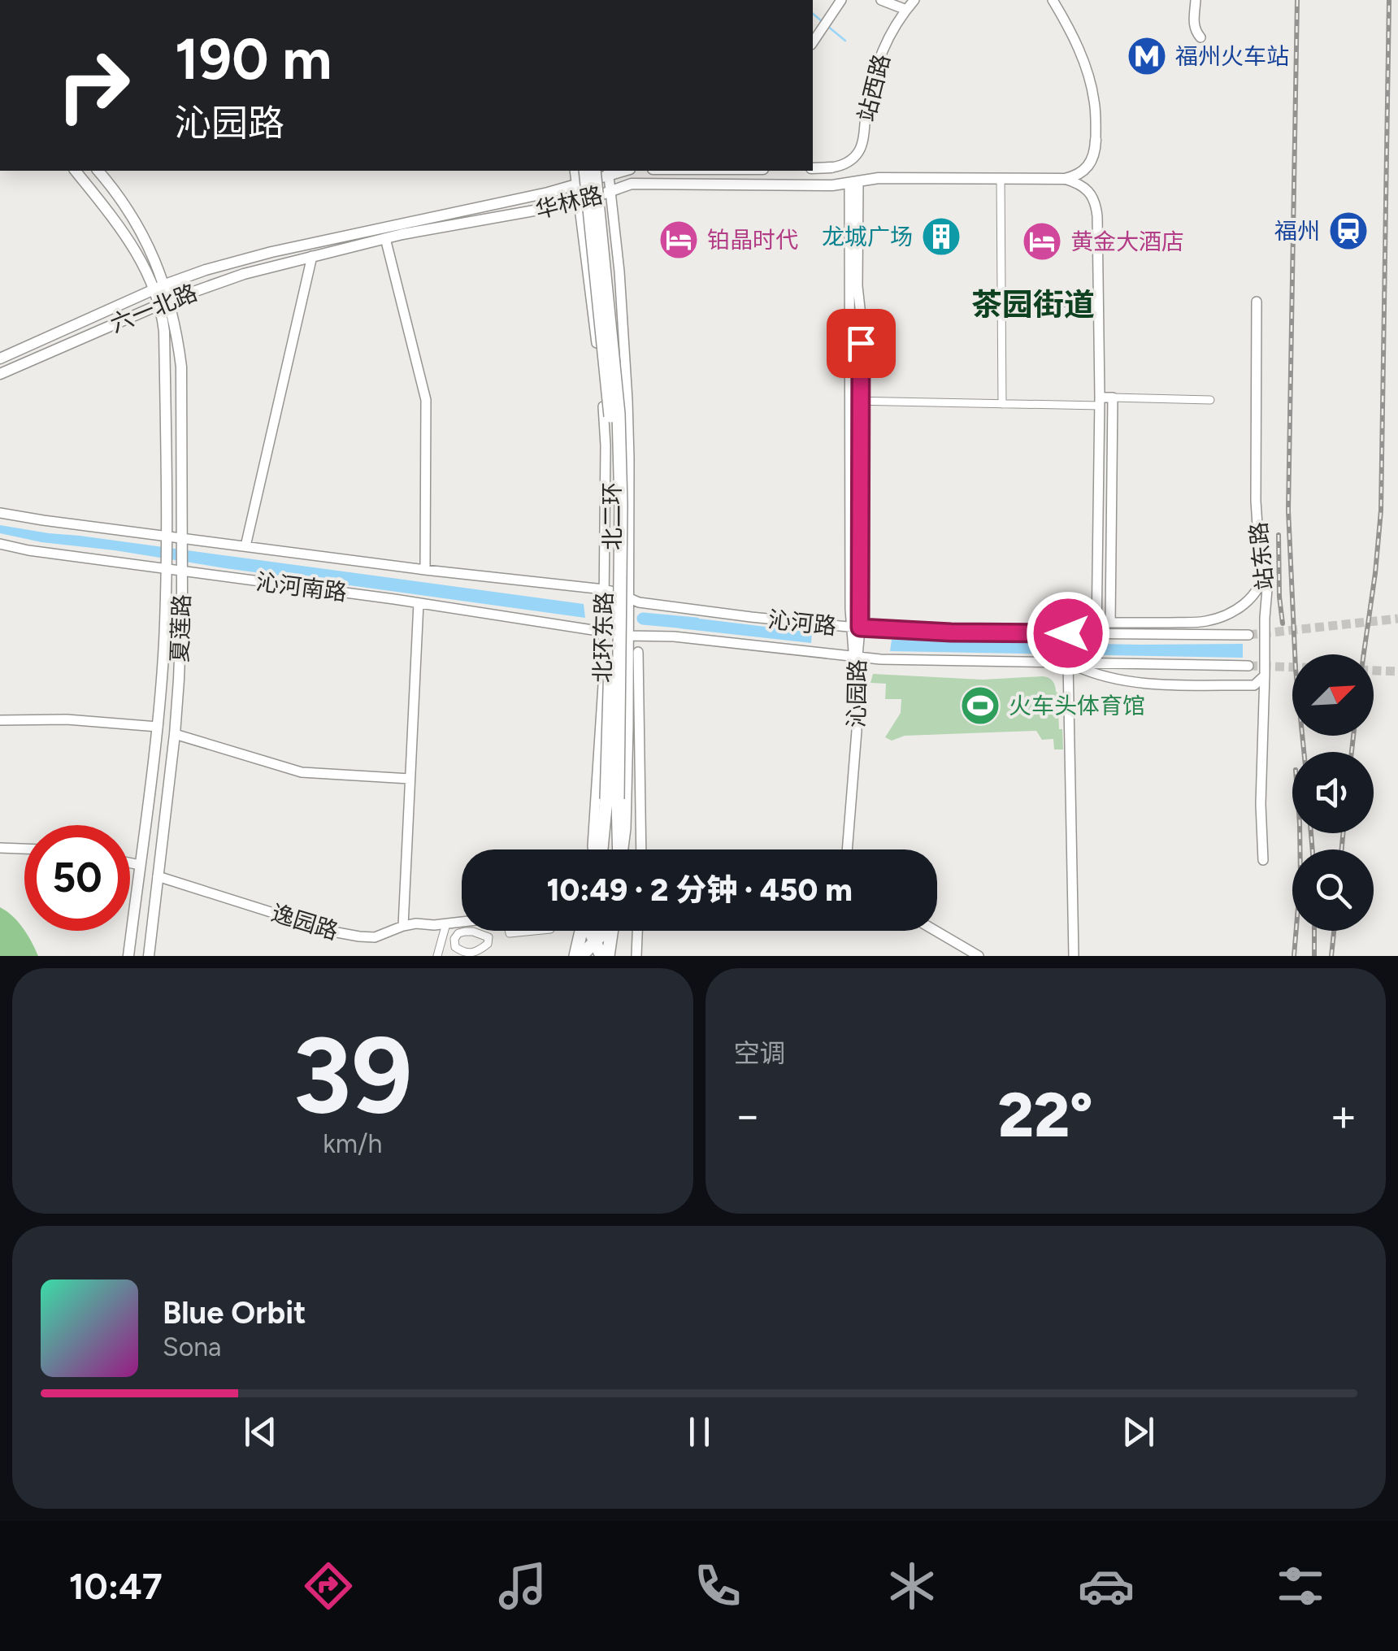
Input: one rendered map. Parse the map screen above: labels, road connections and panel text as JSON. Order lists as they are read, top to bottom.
{
  "streets": {
    "highway": ["北二环"],
    "main road": [
      "站西路",
      "华林路",
      "六一北路",
      "站东路",
      "沁河南路",
      "沁河路",
      "夏莲路",
      "北环东路",
      "沁园路",
      "逸园路"
    ]
  },
  "crossings": [
    ["华林路", "六一北路"],
    ["华林路", "北环东路"],
    ["华林路", "沁园路"],
    ["六一北路", "夏莲路"],
    ["沁河南路", "沁河路"],
    ["沁河南路", "夏莲路"],
    ["沁河南路", "北环东路"],
    ["沁河路", "北环东路"],
    ["沁河路", "沁园路"],
    ["夏莲路", "逸园路"]
  ],
  "districts": ["茶园街道"],
  "places": {
    "metro station": ["福州火车站"],
    "station": ["福州"],
    "building": ["龙城广场"],
    "hotel": ["铂晶时代", "黄金大酒店"],
    "sports": ["火车头体育馆"]
  },
  "north": "top right",
  "page": {
    "turn": ["190 m", "沁园路"],
    "limit": "50",
    "trip": "10:49 · 2 分钟 · 450 m",
    "tile": [
      ["39", "km/h"],
      "空调"
    ],
    "heat": ["−", "22°", "+"],
    "song": ["Blue Orbit", "Sona"],
    "tabs": "10:47"
  }
}
